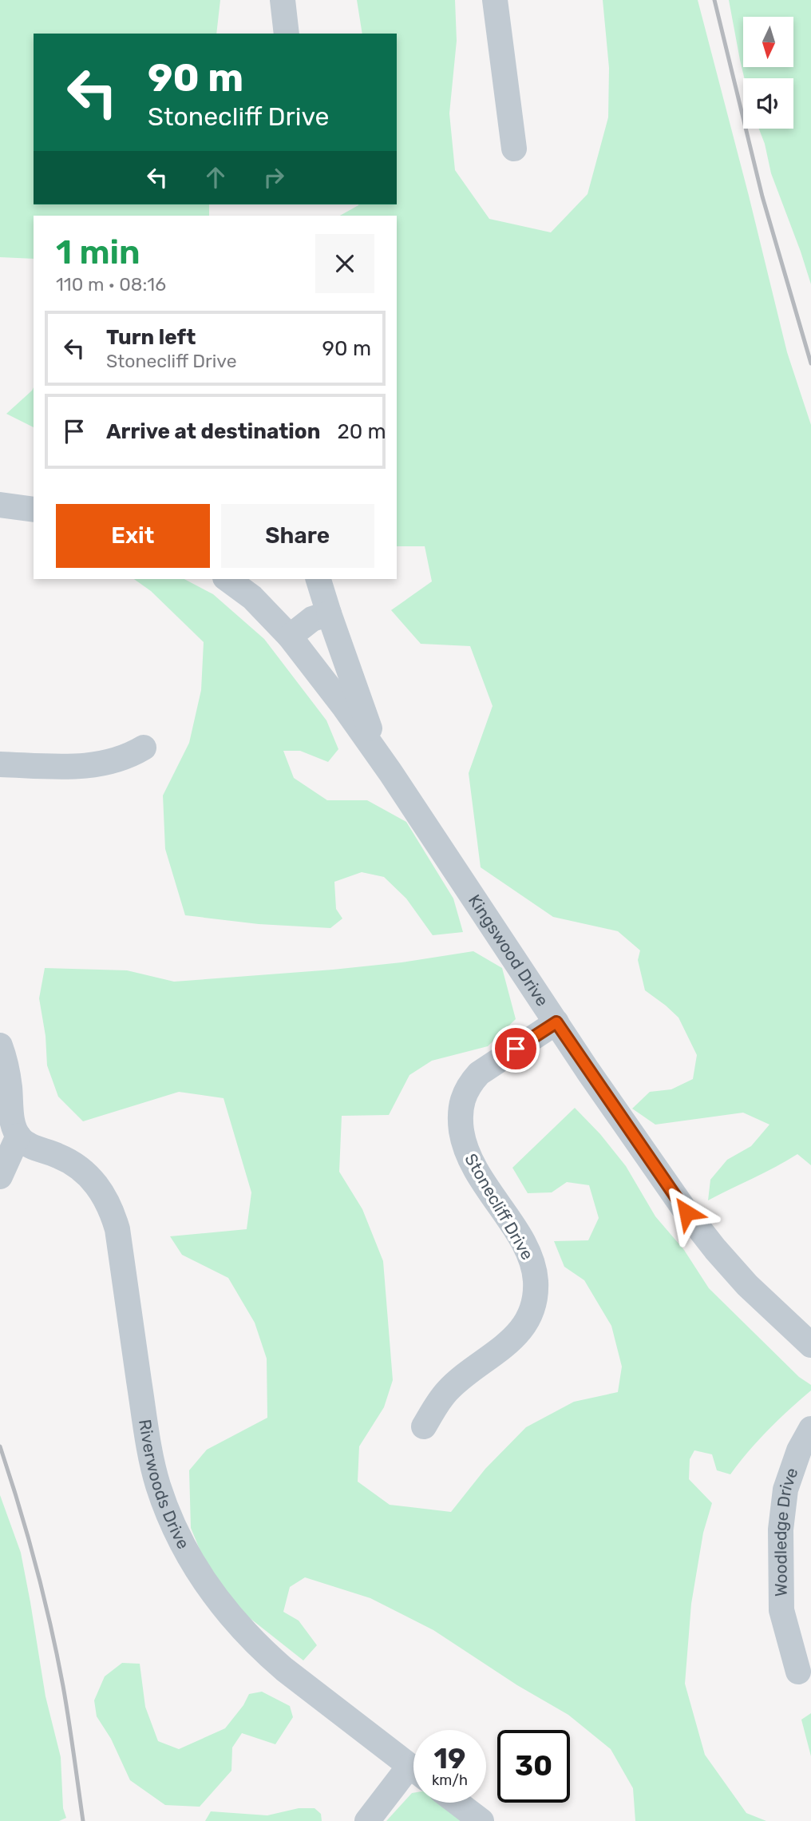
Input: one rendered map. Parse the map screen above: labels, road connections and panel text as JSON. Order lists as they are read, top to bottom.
{
  "streets": {
    "street": [
      "Kingswood Drive",
      "Stonecliff Drive",
      "Riverwoods Drive",
      "Woodledge Drive"
    ]
  },
  "crossings": [
    ["Kingswood Drive", "Stonecliff Drive"]
  ],
  "north": "bottom",
  "page": {
    "turn": ["90 m", "Stonecliff Drive"],
    "heading": ["1 min", "110 m · 08:16"],
    "list": [
      {
        "name": "Turn left",
        "note": "Stonecliff Drive",
        "value": "90 m"
      },
      {
        "name": "Arrive at destination",
        "value": "20 m"
      }
    ],
    "buttons": ["Exit", "Share"],
    "speed": "19 km/h",
    "limit": "30"
  }
}
